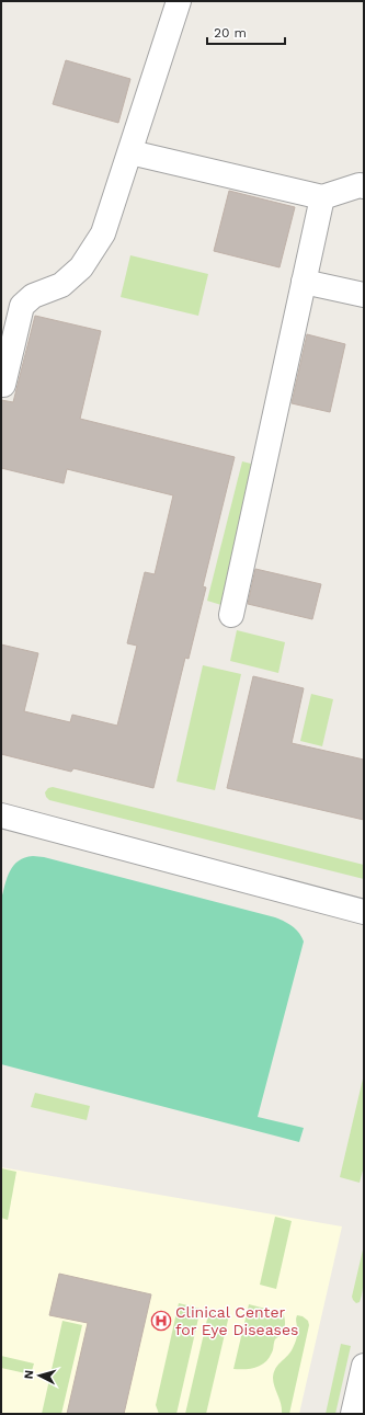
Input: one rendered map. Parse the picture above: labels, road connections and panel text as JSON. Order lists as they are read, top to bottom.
{
  "places": {
    "hospital": ["Clinical Center for Eye Diseases"]
  },
  "scale_bar": "20 m",
  "north": "left"
}
